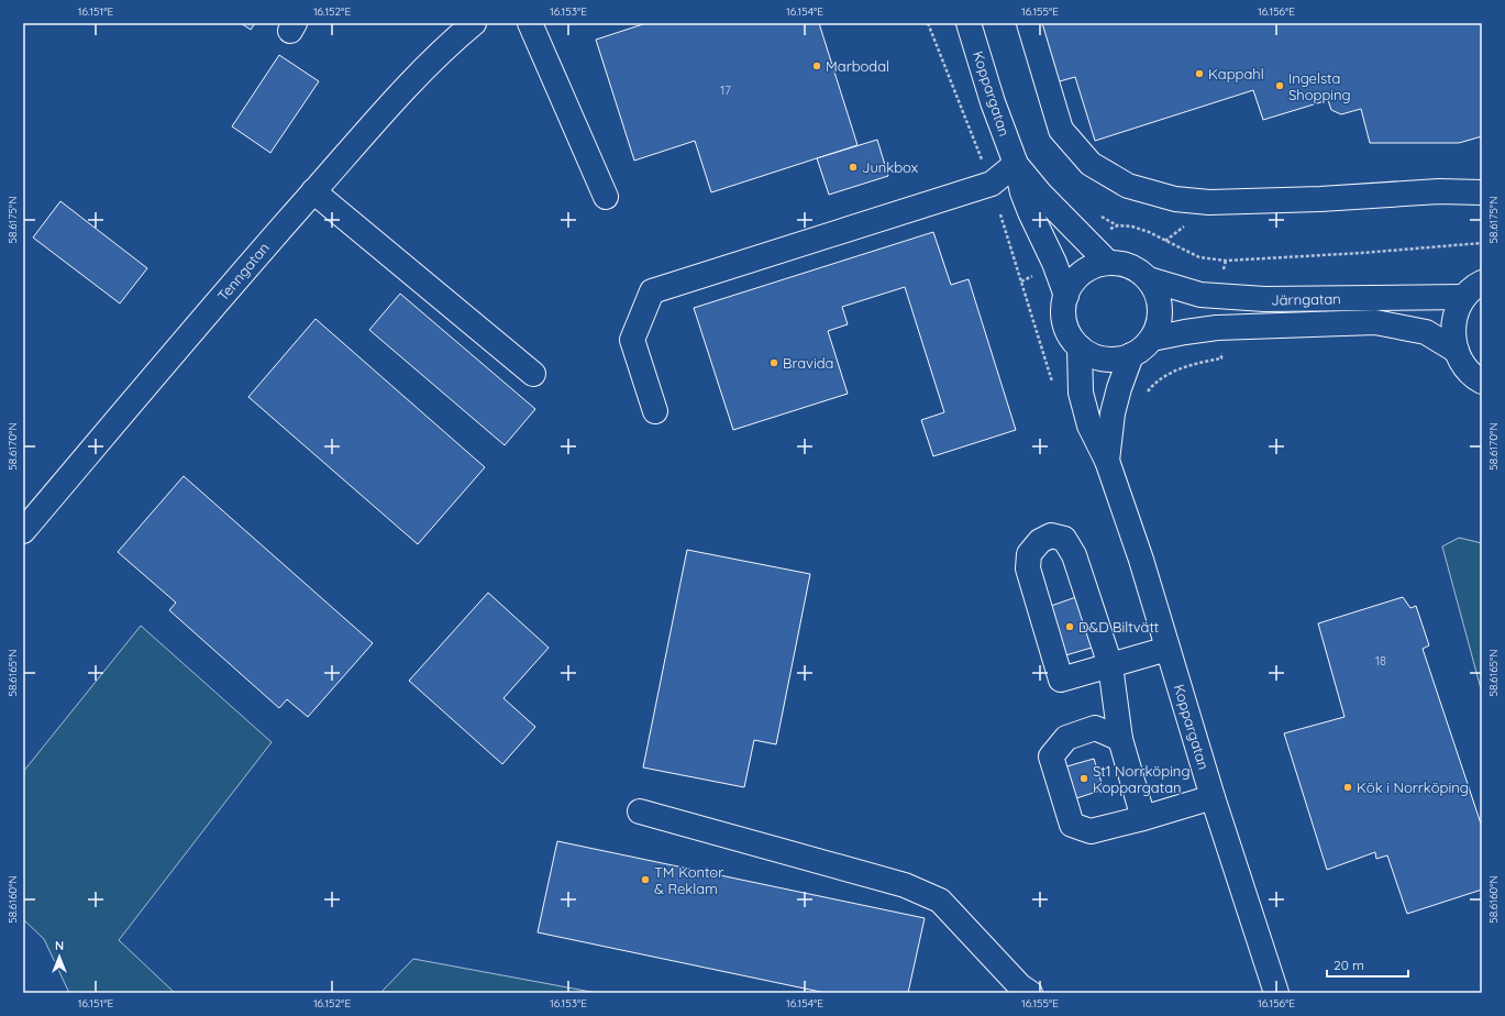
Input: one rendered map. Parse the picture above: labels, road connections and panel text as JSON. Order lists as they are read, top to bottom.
{
  "streets": {
    "street": ["Koppargatan", "Tenngatan", "Järngatan"]
  },
  "crossings": [
    ["Koppargatan", "Järngatan"]
  ],
  "places": [
    "Marbodal",
    "Kappahl",
    "Ingelsta Shopping",
    "Junkbox",
    "Bravida",
    "D&D Biltvätt",
    "St1 Norrköping Koppargatan",
    "Kök i Norrköping",
    "TM Kontor & Reklam"
  ],
  "house_numbers": ["17", "18"],
  "scale_bar": "20 m",
  "north": "top",
  "coordinates": [
    "16.151°E",
    "16.152°E",
    "16.153°E",
    "16.154°E",
    "16.155°E",
    "16.156°E",
    "58.6175°N",
    "58.6170°N",
    "58.6165°N",
    "58.6160°N"
  ]
}
